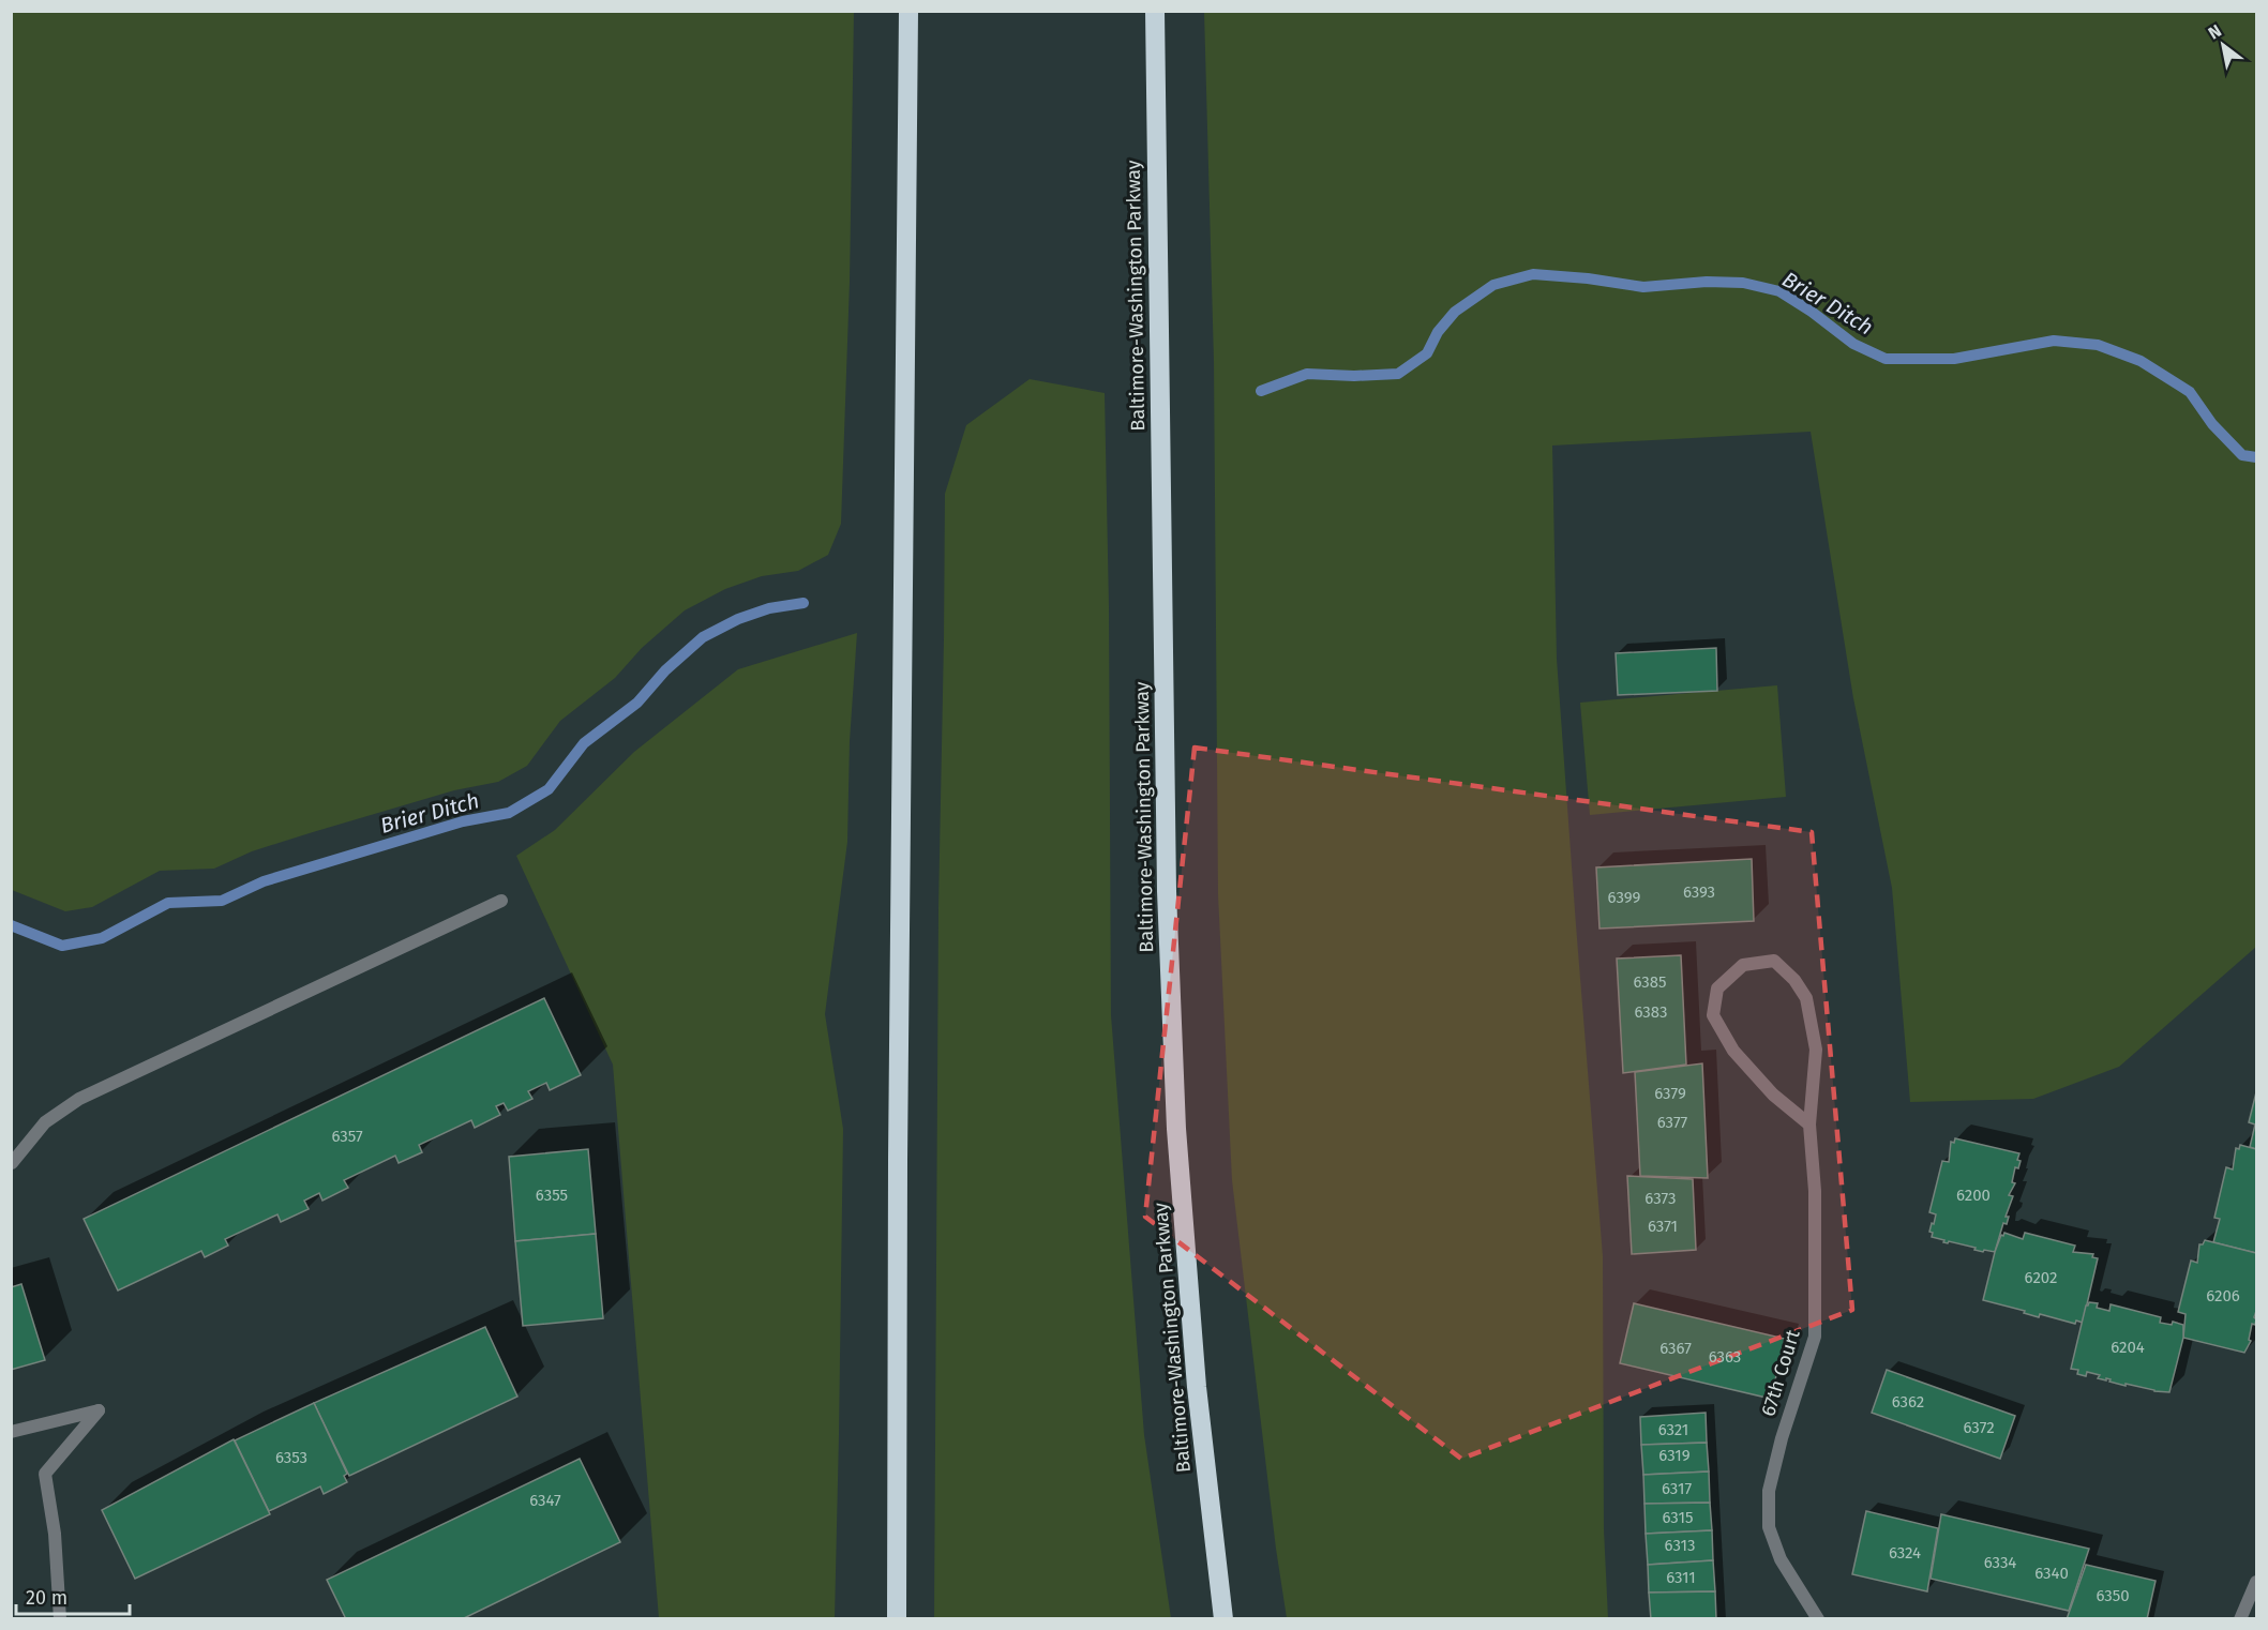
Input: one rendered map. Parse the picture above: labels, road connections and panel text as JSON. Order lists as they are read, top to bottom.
{
  "streets": {
    "highway": ["Baltimore-Washington Parkway"],
    "street": ["67th Court"]
  },
  "water": ["Brier Ditch"],
  "house_numbers": [
    "6393",
    "6399",
    "6385",
    "6383",
    "6379",
    "6377",
    "6357",
    "6355",
    "6200",
    "6373",
    "6371",
    "6202",
    "6206",
    "6204",
    "6367",
    "6363",
    "6362",
    "6372",
    "6321",
    "6319",
    "6353",
    "6317",
    "6347",
    "6315",
    "6313",
    "6324",
    "6334",
    "6340",
    "6311",
    "6350"
  ],
  "scale_bar": "20 m",
  "north": "top left"
}
